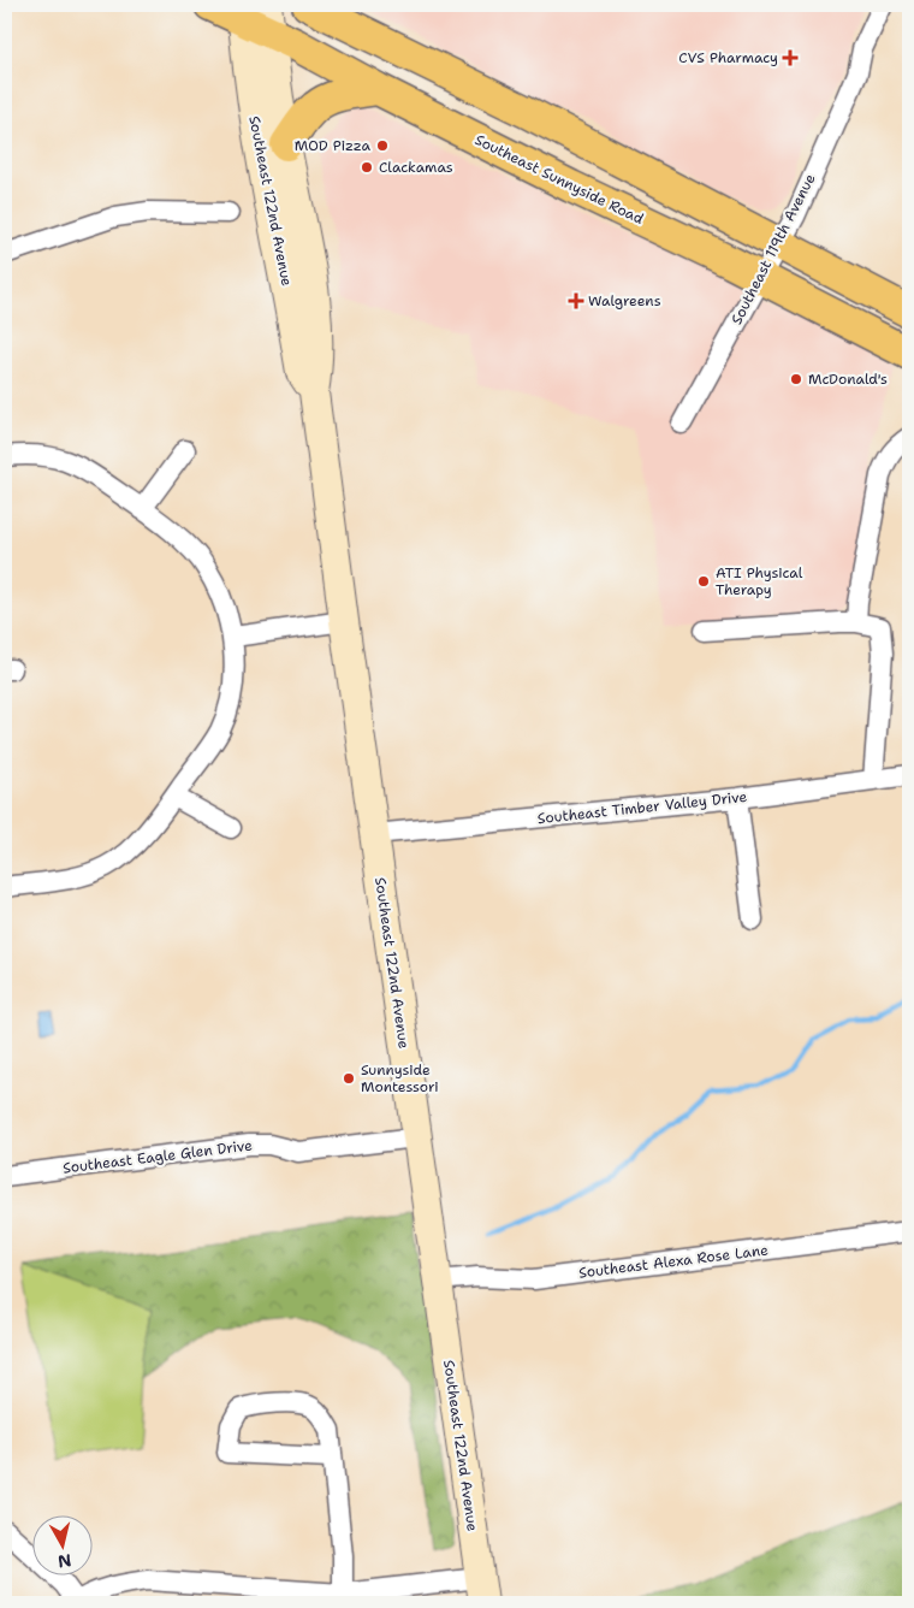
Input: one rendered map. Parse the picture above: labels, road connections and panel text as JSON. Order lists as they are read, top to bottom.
{
  "streets": {
    "main road": ["Southeast Sunnyside Road", "Southeast 122nd Avenue"],
    "street": [
      "Southeast 119th Avenue",
      "Southeast Timber Valley Drive",
      "Southeast Eagle Glen Drive",
      "Southeast Alexa Rose Lane"
    ]
  },
  "crossings": [
    ["Southeast Sunnyside Road", "Southeast 122nd Avenue"],
    ["Southeast Sunnyside Road", "Southeast 119th Avenue"],
    ["Southeast 122nd Avenue", "Southeast Timber Valley Drive"],
    ["Southeast 122nd Avenue", "Southeast Eagle Glen Drive"],
    ["Southeast 122nd Avenue", "Southeast Alexa Rose Lane"]
  ],
  "places": {
    "health": ["CVS Pharmacy", "Walgreens"],
    "other": [
      "MOD Pizza",
      "Clackamas",
      "McDonald's",
      "ATI Physical Therapy",
      "Sunnyside Montessori"
    ]
  },
  "north": "bottom"
}
